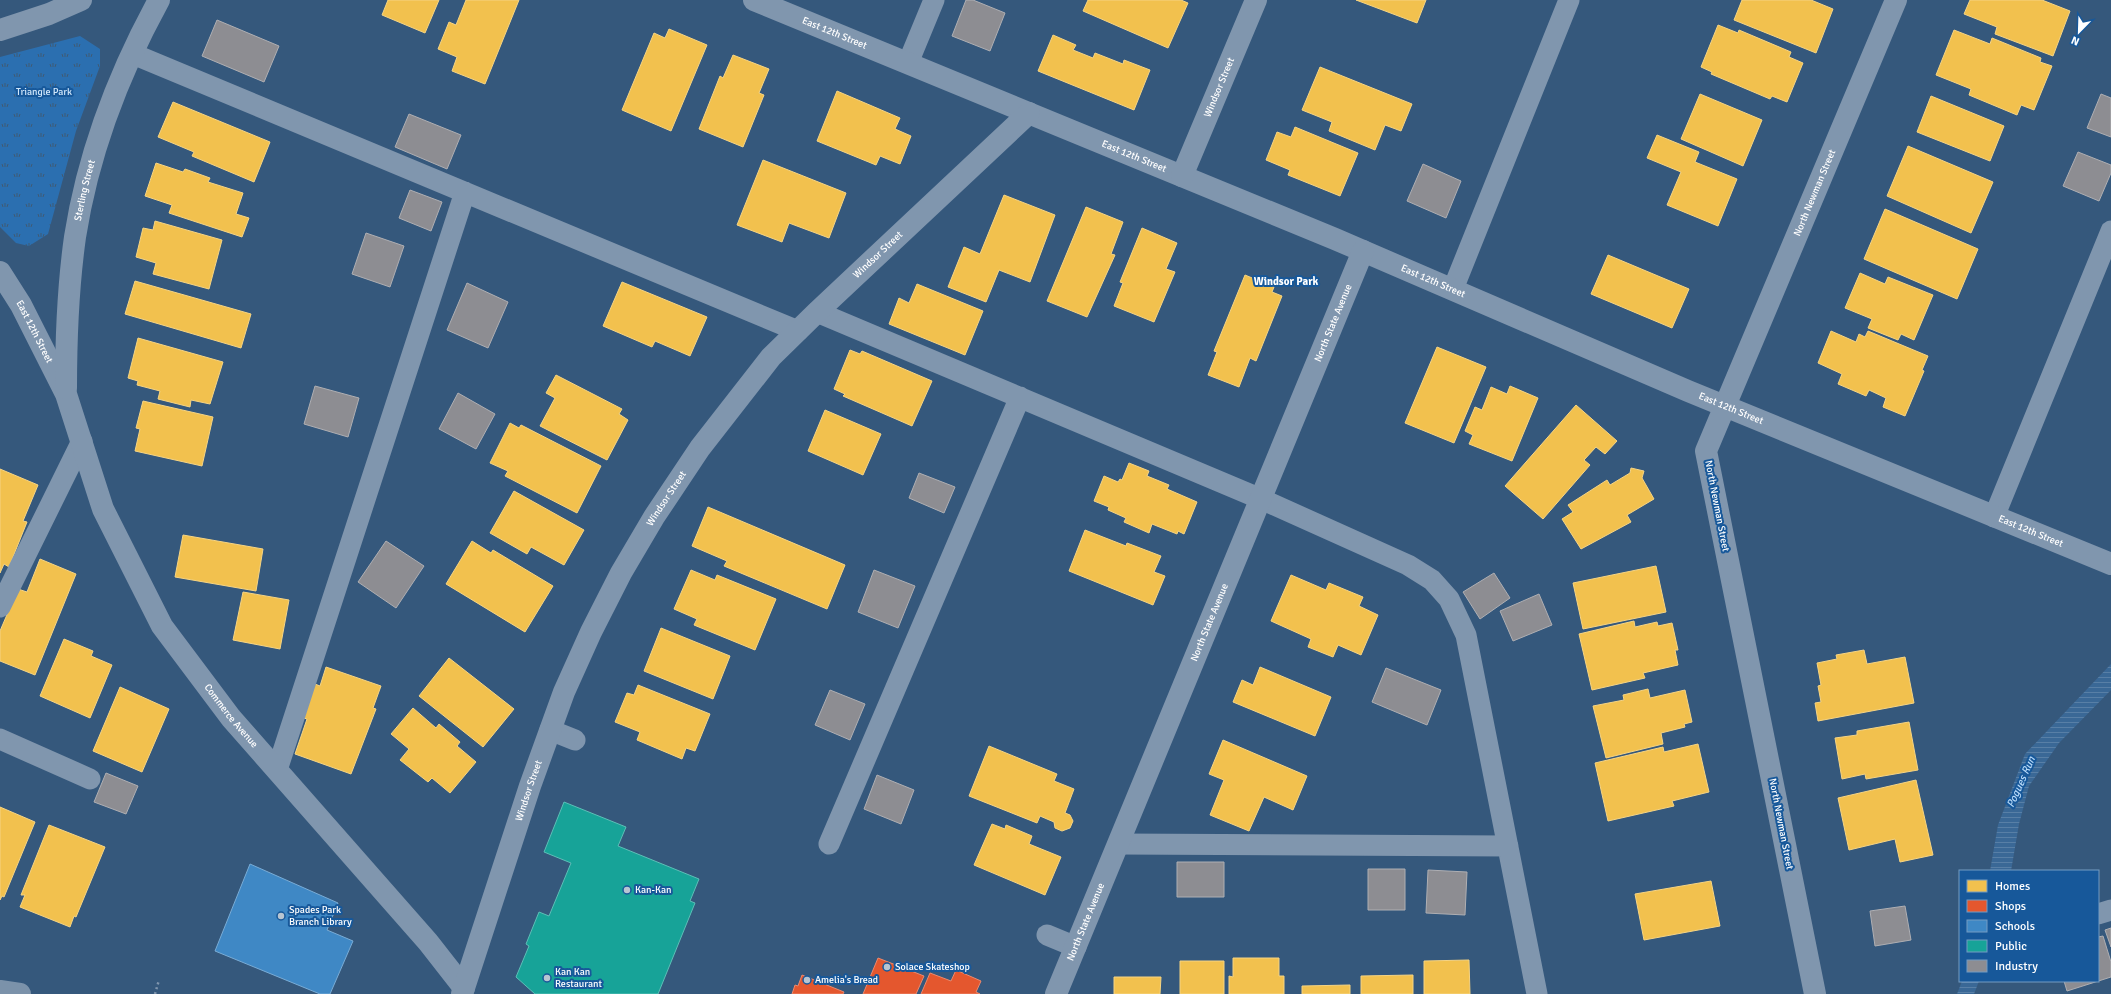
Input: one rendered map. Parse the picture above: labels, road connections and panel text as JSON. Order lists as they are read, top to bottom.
{
  "streets": {
    "street": [
      "East 12th Street",
      "Windsor Street",
      "Sterling Street",
      "North Newman Street",
      "North State Avenue",
      "Commerce Avenue"
    ]
  },
  "crossings": [
    ["East 12th Street", "Windsor Street"],
    ["East 12th Street", "Sterling Street"],
    ["East 12th Street", "North Newman Street"],
    ["East 12th Street", "North State Avenue"],
    ["East 12th Street", "Commerce Avenue"],
    ["Windsor Street", "Commerce Avenue"],
    ["Sterling Street", "Commerce Avenue"]
  ],
  "districts": ["Windsor Park"],
  "water": ["Pogues Run"],
  "parks": ["Triangle Park"],
  "places": [
    "Kan-Kan",
    "Spades Park Branch Library",
    "Solace Skateshop",
    "Kan Kan Restaurant",
    "Amelia's Bread"
  ],
  "legend": [
    "Homes",
    "Shops",
    "Schools",
    "Public",
    "Industry"
  ],
  "north": "bottom left"
}
